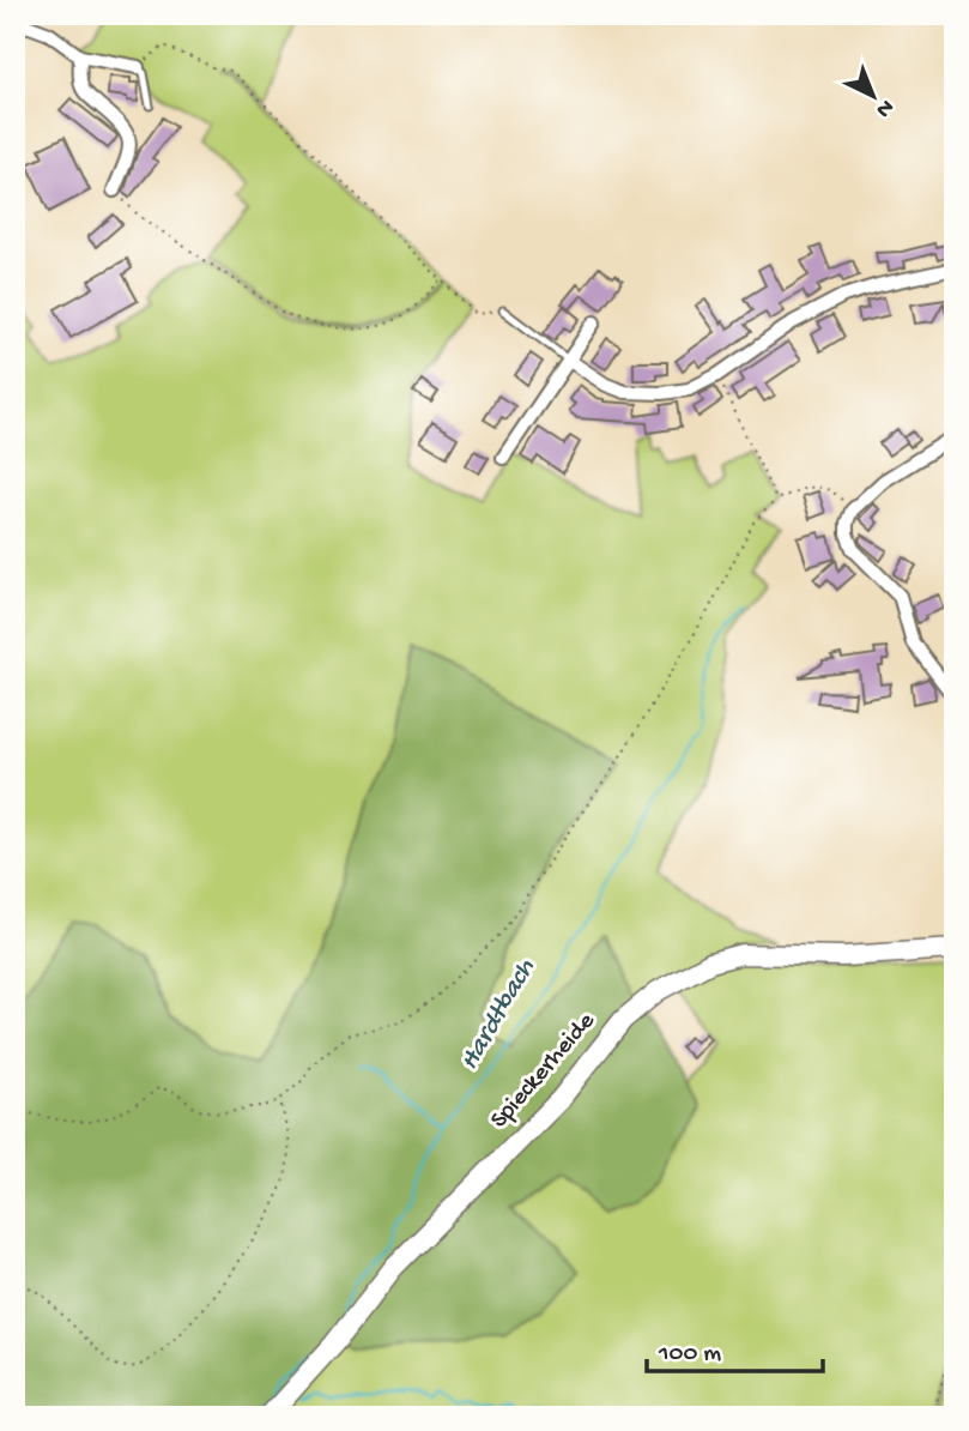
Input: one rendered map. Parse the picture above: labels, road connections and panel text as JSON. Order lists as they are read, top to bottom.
{
  "streets": {
    "main road": ["Spieckerheide"]
  },
  "water": ["Hardtbach"],
  "scale_bar": "100 m",
  "north": "bottom right"
}
